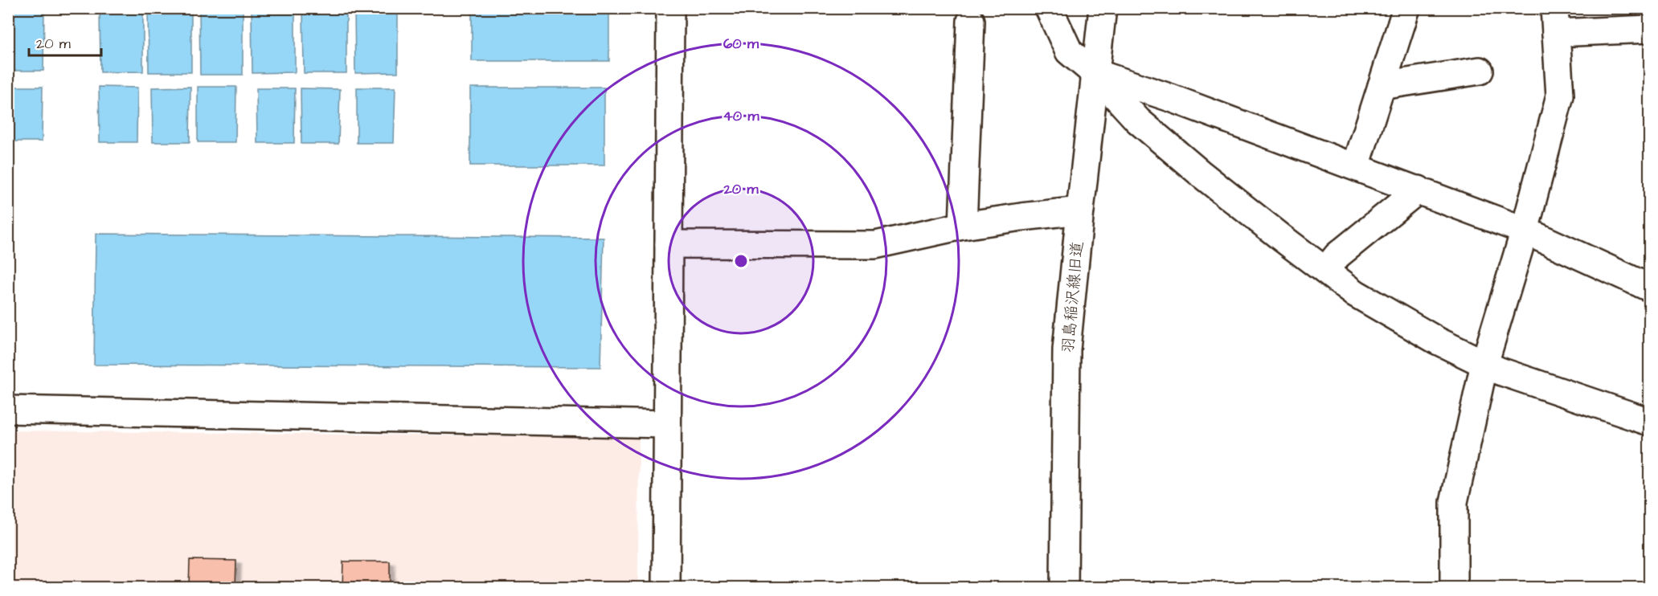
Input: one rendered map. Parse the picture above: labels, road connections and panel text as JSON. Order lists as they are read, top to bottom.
{
  "streets": {
    "street": ["羽島稲沢線旧道"]
  },
  "scale_bar": "20 m",
  "rings": ["60 m", "40 m", "20 m"]
}
